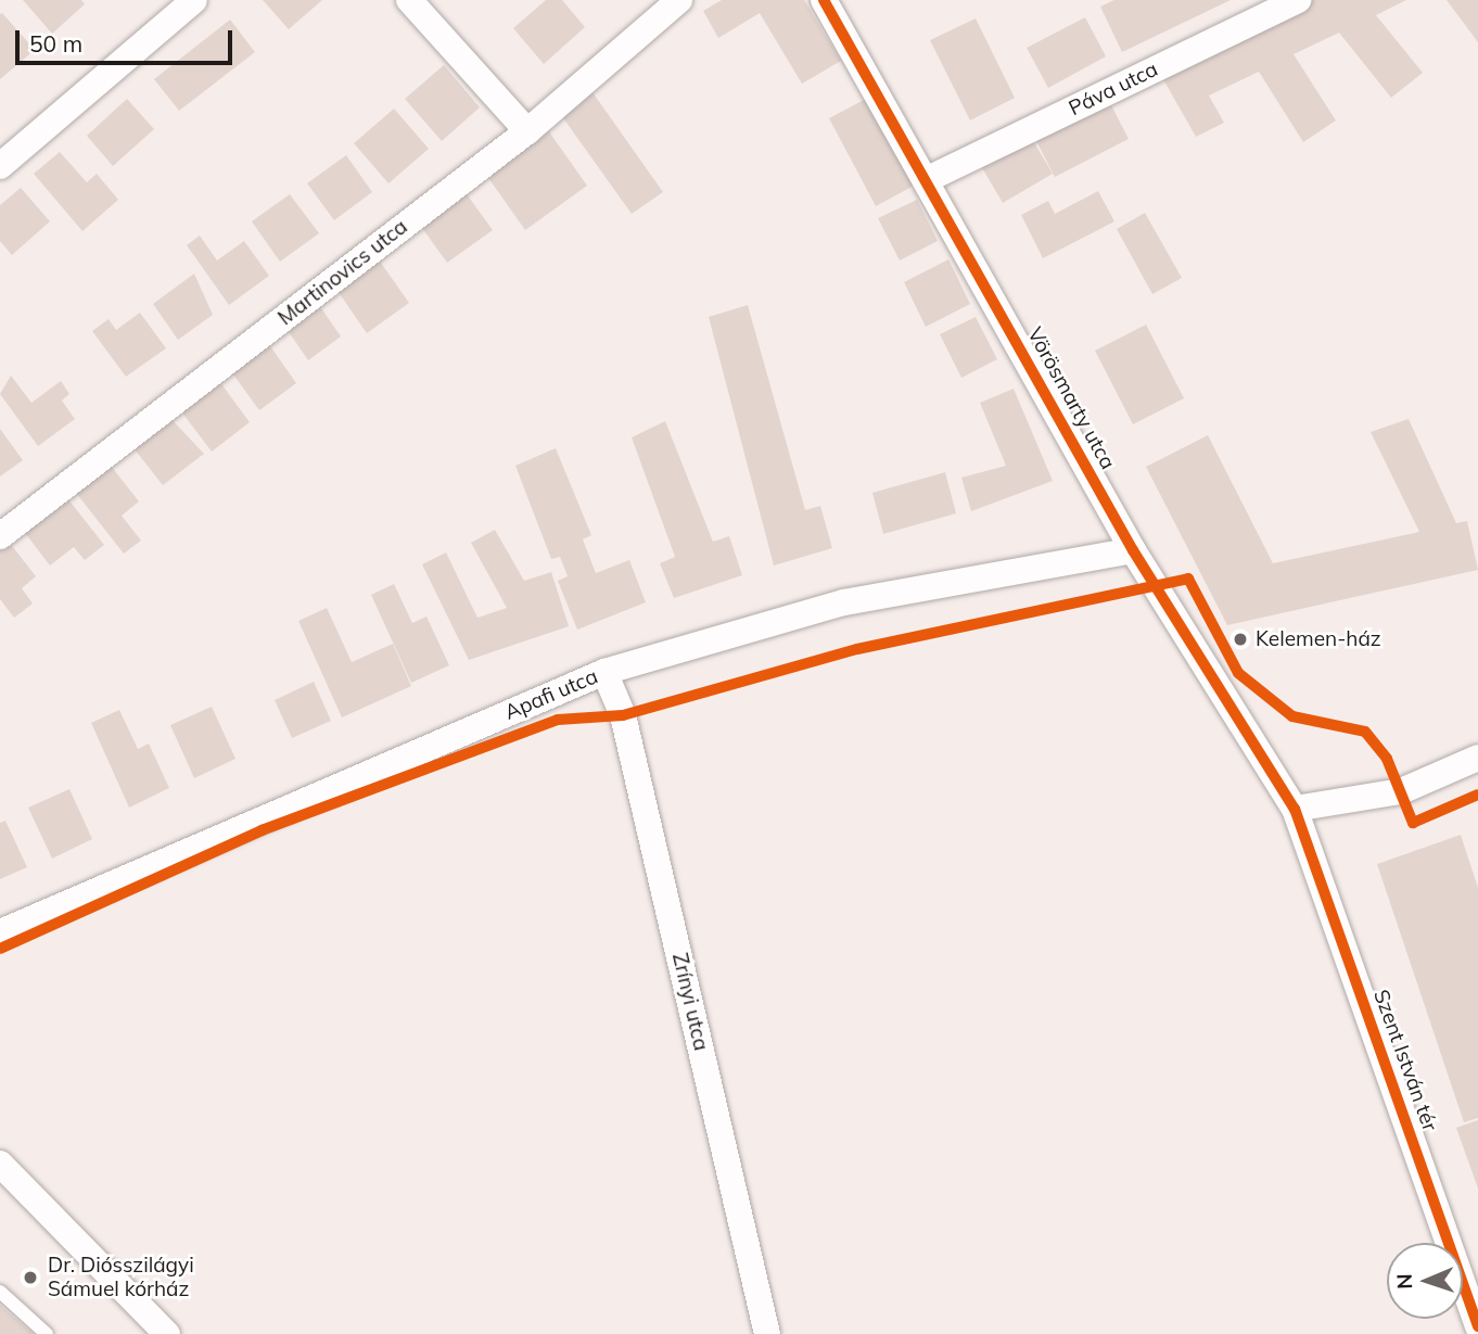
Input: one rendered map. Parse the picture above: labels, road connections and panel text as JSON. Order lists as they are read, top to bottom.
{
  "streets": {
    "street": [
      "Páva utca",
      "Martinovics utca",
      "Vörösmarty utca",
      "Apafi utca",
      "Zrínyi utca",
      "Szent István tér"
    ]
  },
  "crossings": [
    ["Páva utca", "Vörösmarty utca"],
    ["Vörösmarty utca", "Apafi utca"],
    ["Vörösmarty utca", "Szent István tér"],
    ["Apafi utca", "Zrínyi utca"]
  ],
  "places": ["Kelemen-ház", "Dr. Diósszilágyi Sámuel kórház"],
  "scale_bar": "50 m",
  "north": "left"
}
